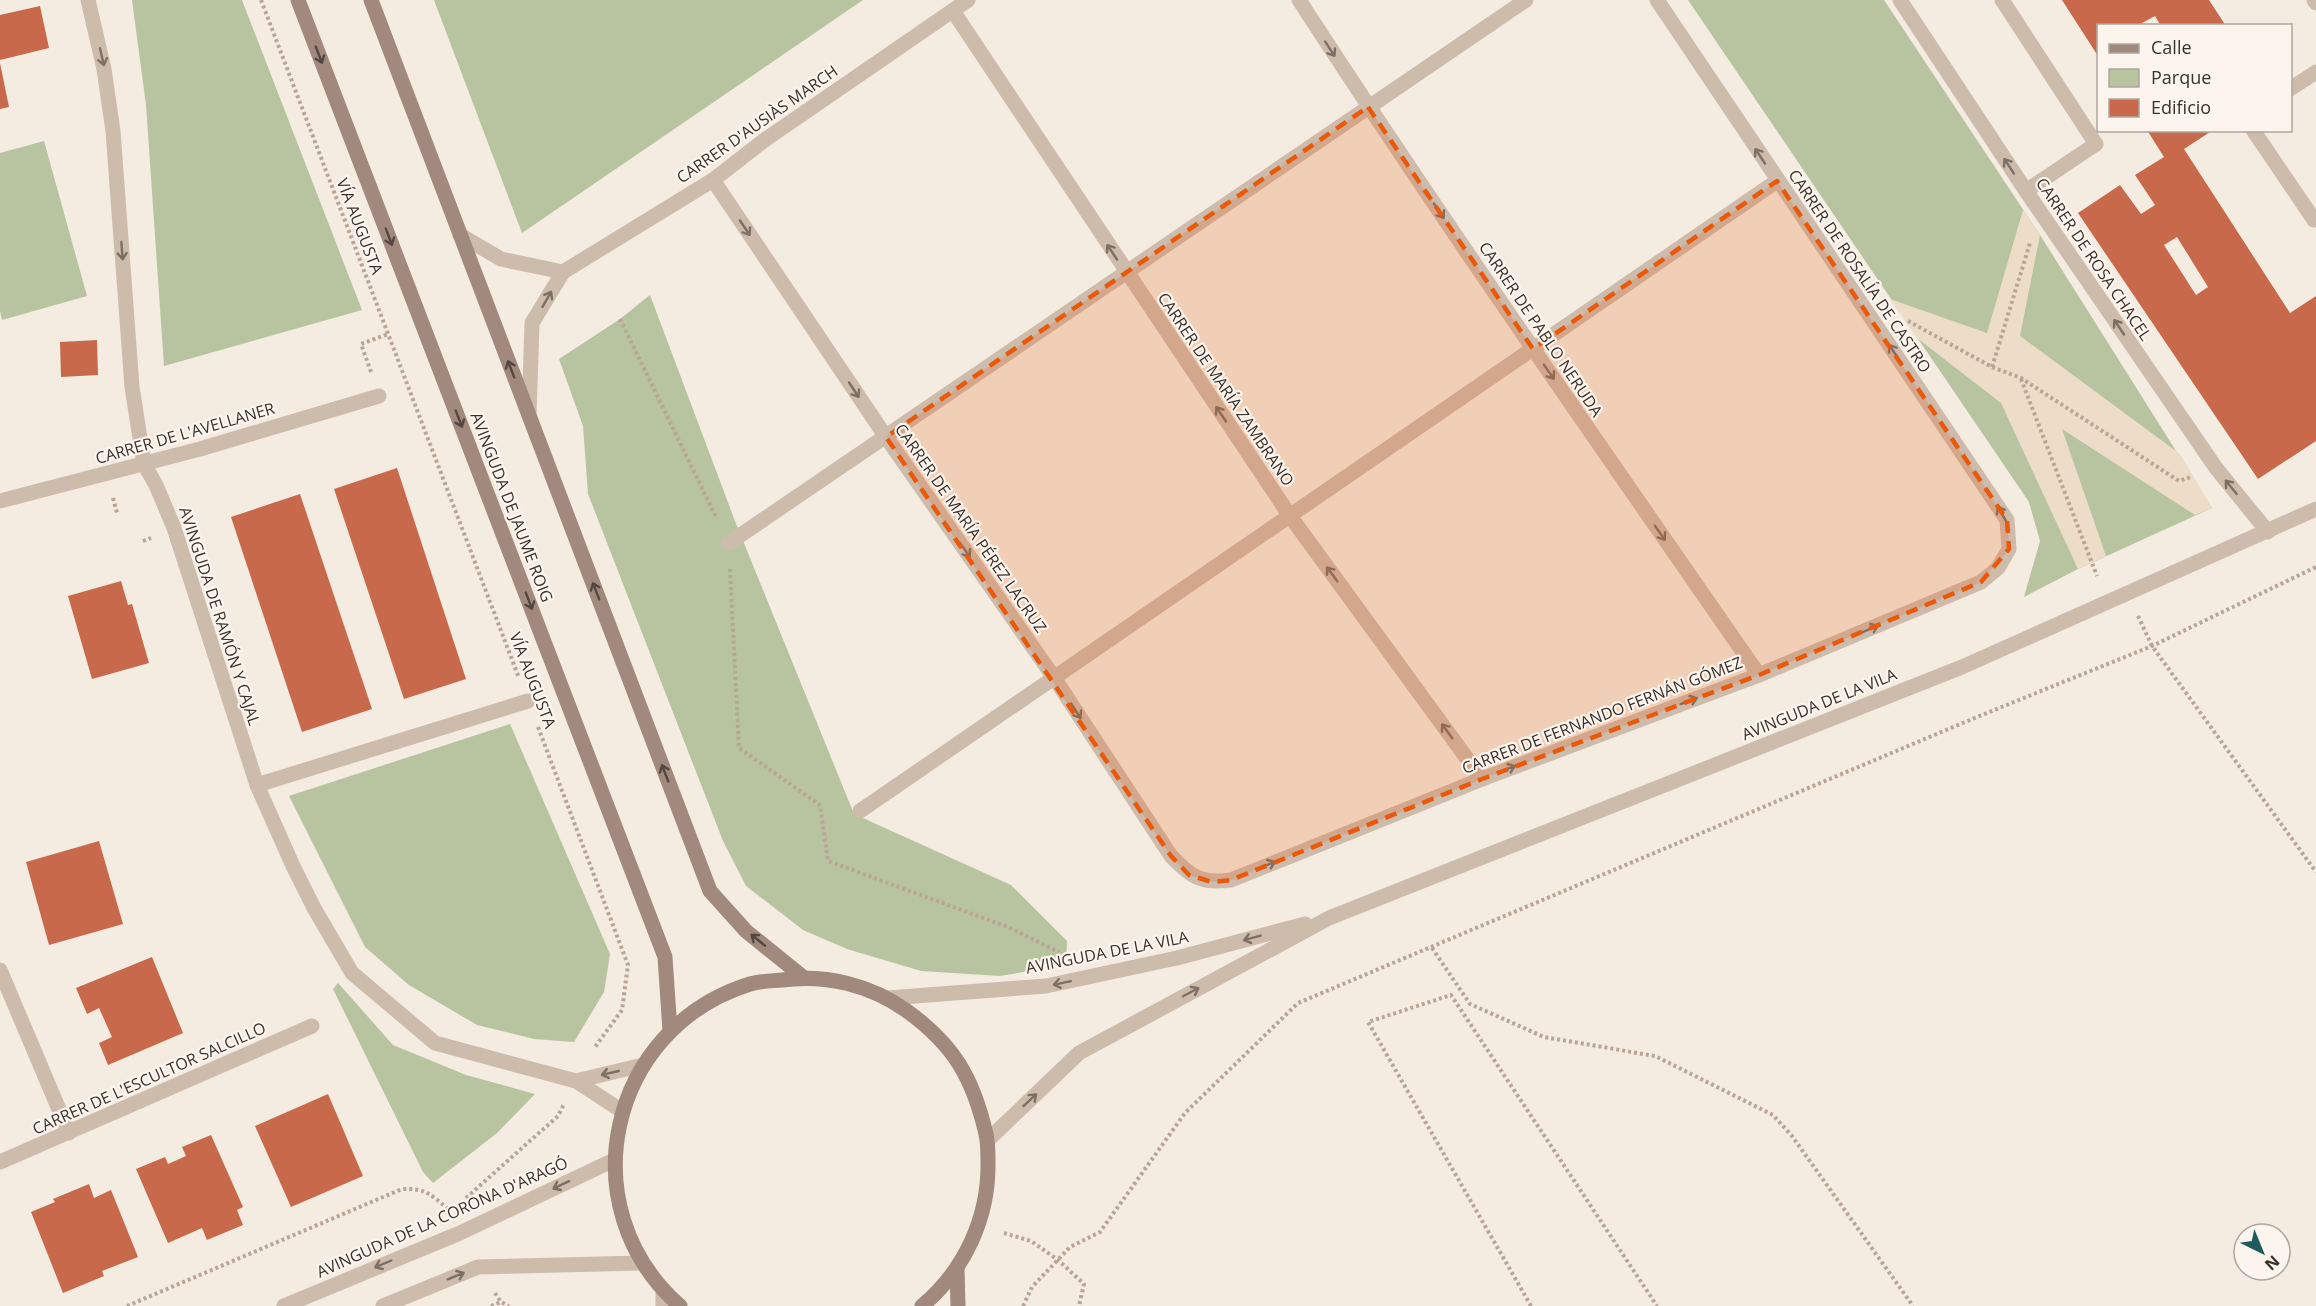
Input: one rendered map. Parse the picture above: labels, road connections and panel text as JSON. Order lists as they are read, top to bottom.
{
  "streets": {
    "main road": ["AVINGUDA DE JAUME ROIG"],
    "street": [
      "CARRER D'AUSIÀS MARCH",
      "CARRER DE ROSA CHACEL",
      "CARRER DE ROSALÍA DE CASTRO",
      "CARRER DE PABLO NERUDA",
      "CARRER DE MARÍA ZAMBRANO",
      "CARRER DE L'AVELLANER",
      "CARRER DE MARÍA PÉREZ LACRUZ",
      "AVINGUDA DE RAMÓN Y CAJAL",
      "AVINGUDA DE LA VILA",
      "CARRER DE FERNANDO FERNÁN GÓMEZ",
      "CARRER DE L'ESCULTOR SALCILLO",
      "AVINGUDA DE LA CORONA D'ARAGÓ"
    ],
    "path": ["VÍA AUGUSTA"]
  },
  "crossings": [
    ["CARRER D'AUSIÀS MARCH", "CARRER DE MARÍA ZAMBRANO"],
    ["CARRER D'AUSIÀS MARCH", "CARRER DE MARÍA PÉREZ LACRUZ"],
    ["VÍA AUGUSTA", "AVINGUDA DE RAMÓN Y CAJAL"],
    ["CARRER DE ROSA CHACEL", "AVINGUDA DE LA VILA"],
    ["CARRER DE ROSALÍA DE CASTRO", "CARRER DE FERNANDO FERNÁN GÓMEZ"],
    ["CARRER DE PABLO NERUDA", "CARRER DE FERNANDO FERNÁN GÓMEZ"],
    ["CARRER DE MARÍA ZAMBRANO", "CARRER DE FERNANDO FERNÁN GÓMEZ"],
    ["CARRER DE L'AVELLANER", "AVINGUDA DE RAMÓN Y CAJAL"],
    ["CARRER DE MARÍA PÉREZ LACRUZ", "CARRER DE FERNANDO FERNÁN GÓMEZ"]
  ],
  "one_way": [
    "CARRER DE ROSA CHACEL",
    "CARRER DE ROSALÍA DE CASTRO",
    "CARRER DE PABLO NERUDA",
    "CARRER DE MARÍA ZAMBRANO",
    "CARRER DE MARÍA PÉREZ LACRUZ",
    "CARRER DE FERNANDO FERNÁN GÓMEZ"
  ],
  "legend": ["Calle", "Parque", "Edificio"],
  "north": "bottom right"
}
